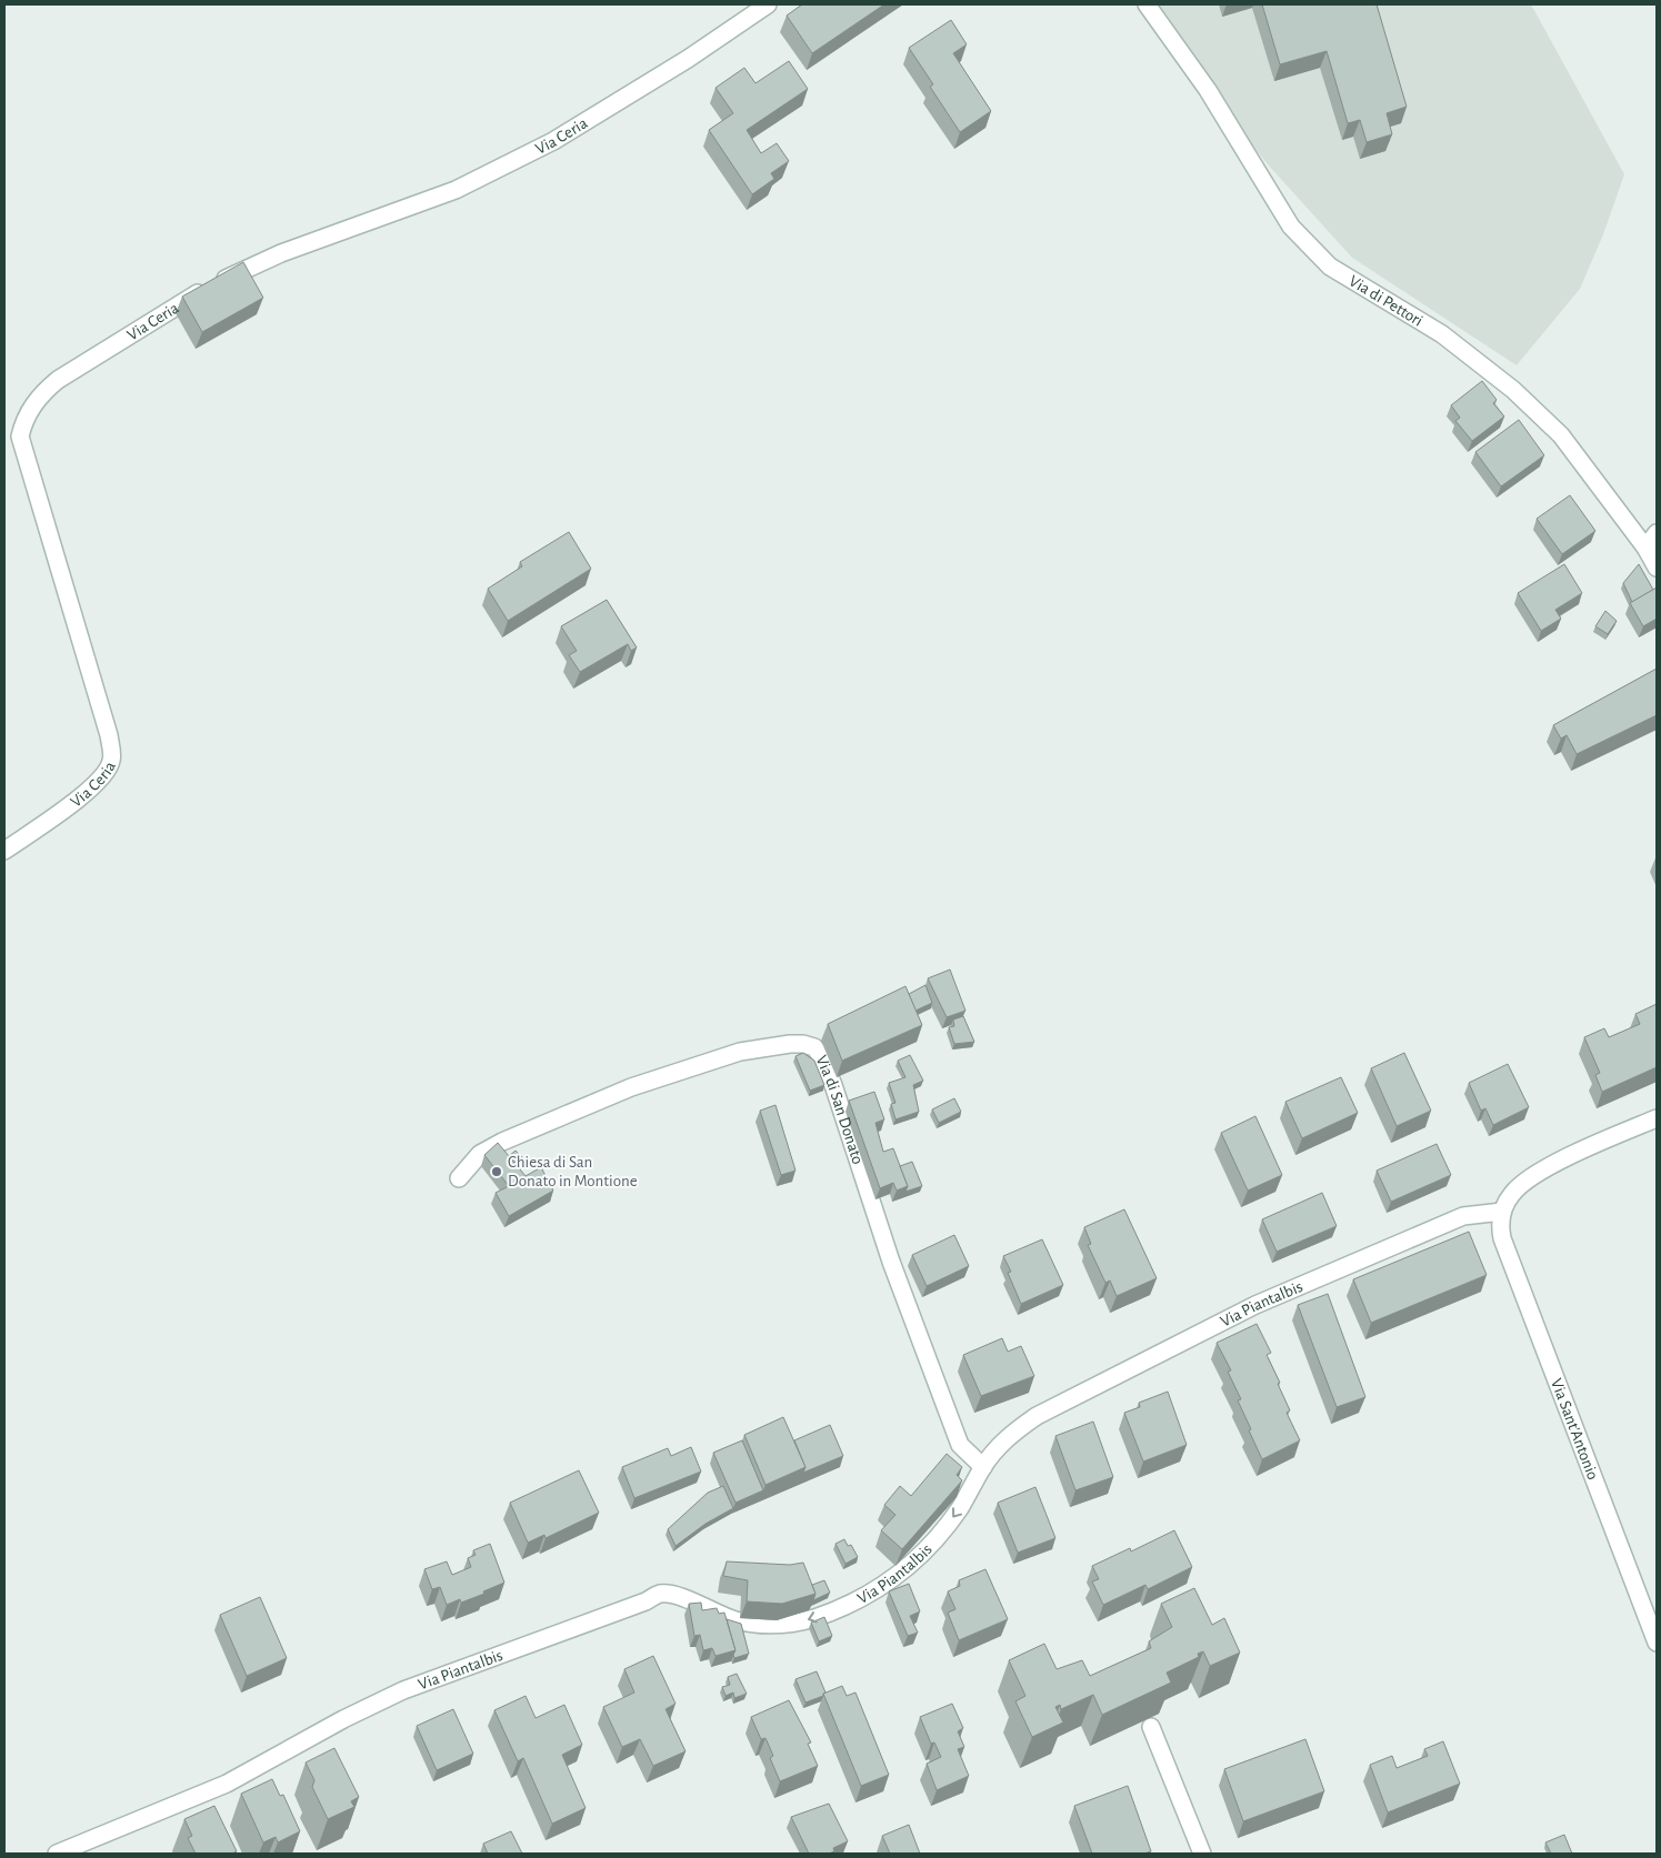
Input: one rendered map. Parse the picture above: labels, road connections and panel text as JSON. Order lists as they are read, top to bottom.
{
  "streets": {
    "street": [
      "Via Ceria",
      "Via di Pettori",
      "Via di San Donato",
      "Via Piantalbis",
      "Via Sant'Antonio"
    ]
  },
  "crossings": [
    ["Via di San Donato", "Via Piantalbis"],
    ["Via Piantalbis", "Via Sant'Antonio"]
  ],
  "one_way": ["Via Piantalbis"],
  "places": ["Chiesa di San Donato in Montione"]
}
